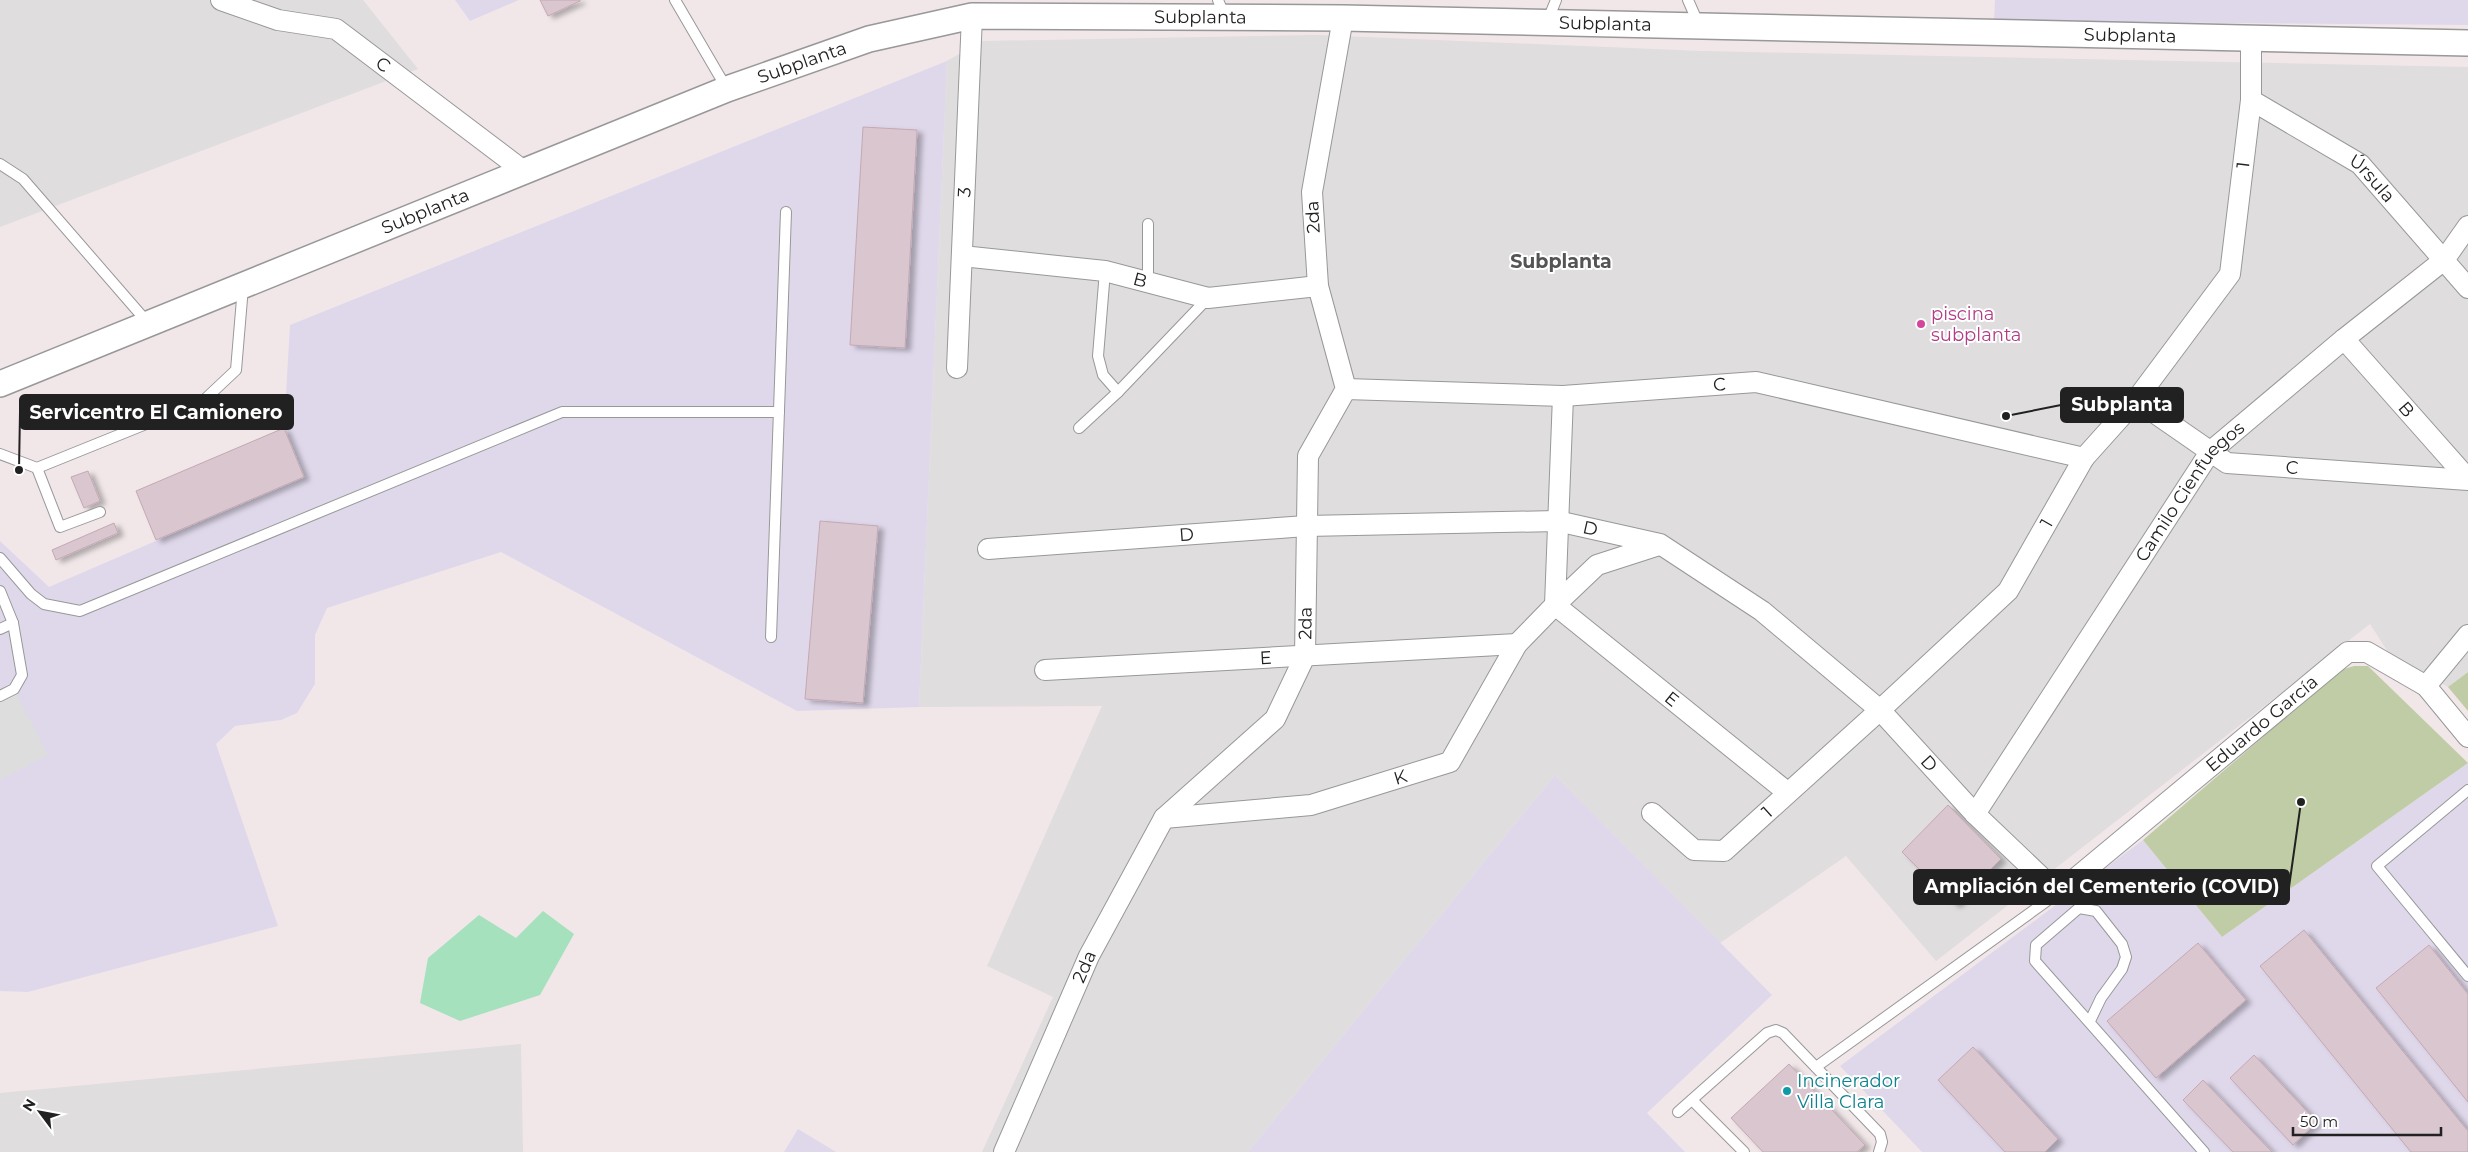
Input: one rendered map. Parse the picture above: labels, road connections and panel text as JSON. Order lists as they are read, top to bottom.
{
  "streets": {
    "street": [
      "Subplanta",
      "C",
      "1",
      "Úrsula",
      "3",
      "2da",
      "B",
      "Camilo Cienfuegos",
      "D",
      "E",
      "Eduardo García",
      "K"
    ]
  },
  "crossings": [
    ["Subplanta", "C"],
    ["Subplanta", "1"],
    ["Subplanta", "3"],
    ["Subplanta", "2da"],
    ["C", "1"],
    ["C", "2da"],
    ["C", "B"],
    ["C", "Camilo Cienfuegos"],
    ["1", "Úrsula"],
    ["1", "D"],
    ["1", "E"],
    ["Úrsula", "Camilo Cienfuegos"],
    ["3", "B"],
    ["2da", "B"],
    ["2da", "D"],
    ["2da", "E"],
    ["2da", "K"],
    ["B", "Camilo Cienfuegos"],
    ["Camilo Cienfuegos", "D"],
    ["D", "Eduardo García"],
    ["D", "K"],
    ["E", "K"]
  ],
  "districts": ["Subplanta"],
  "places": [
    "piscina subplanta",
    "Subplanta",
    "Servicentro El Camionero",
    "Ampliación del Cementerio (COVID)",
    "Incinerador Villa Clara"
  ],
  "scale_bar": "50 m",
  "north": "top left"
}
